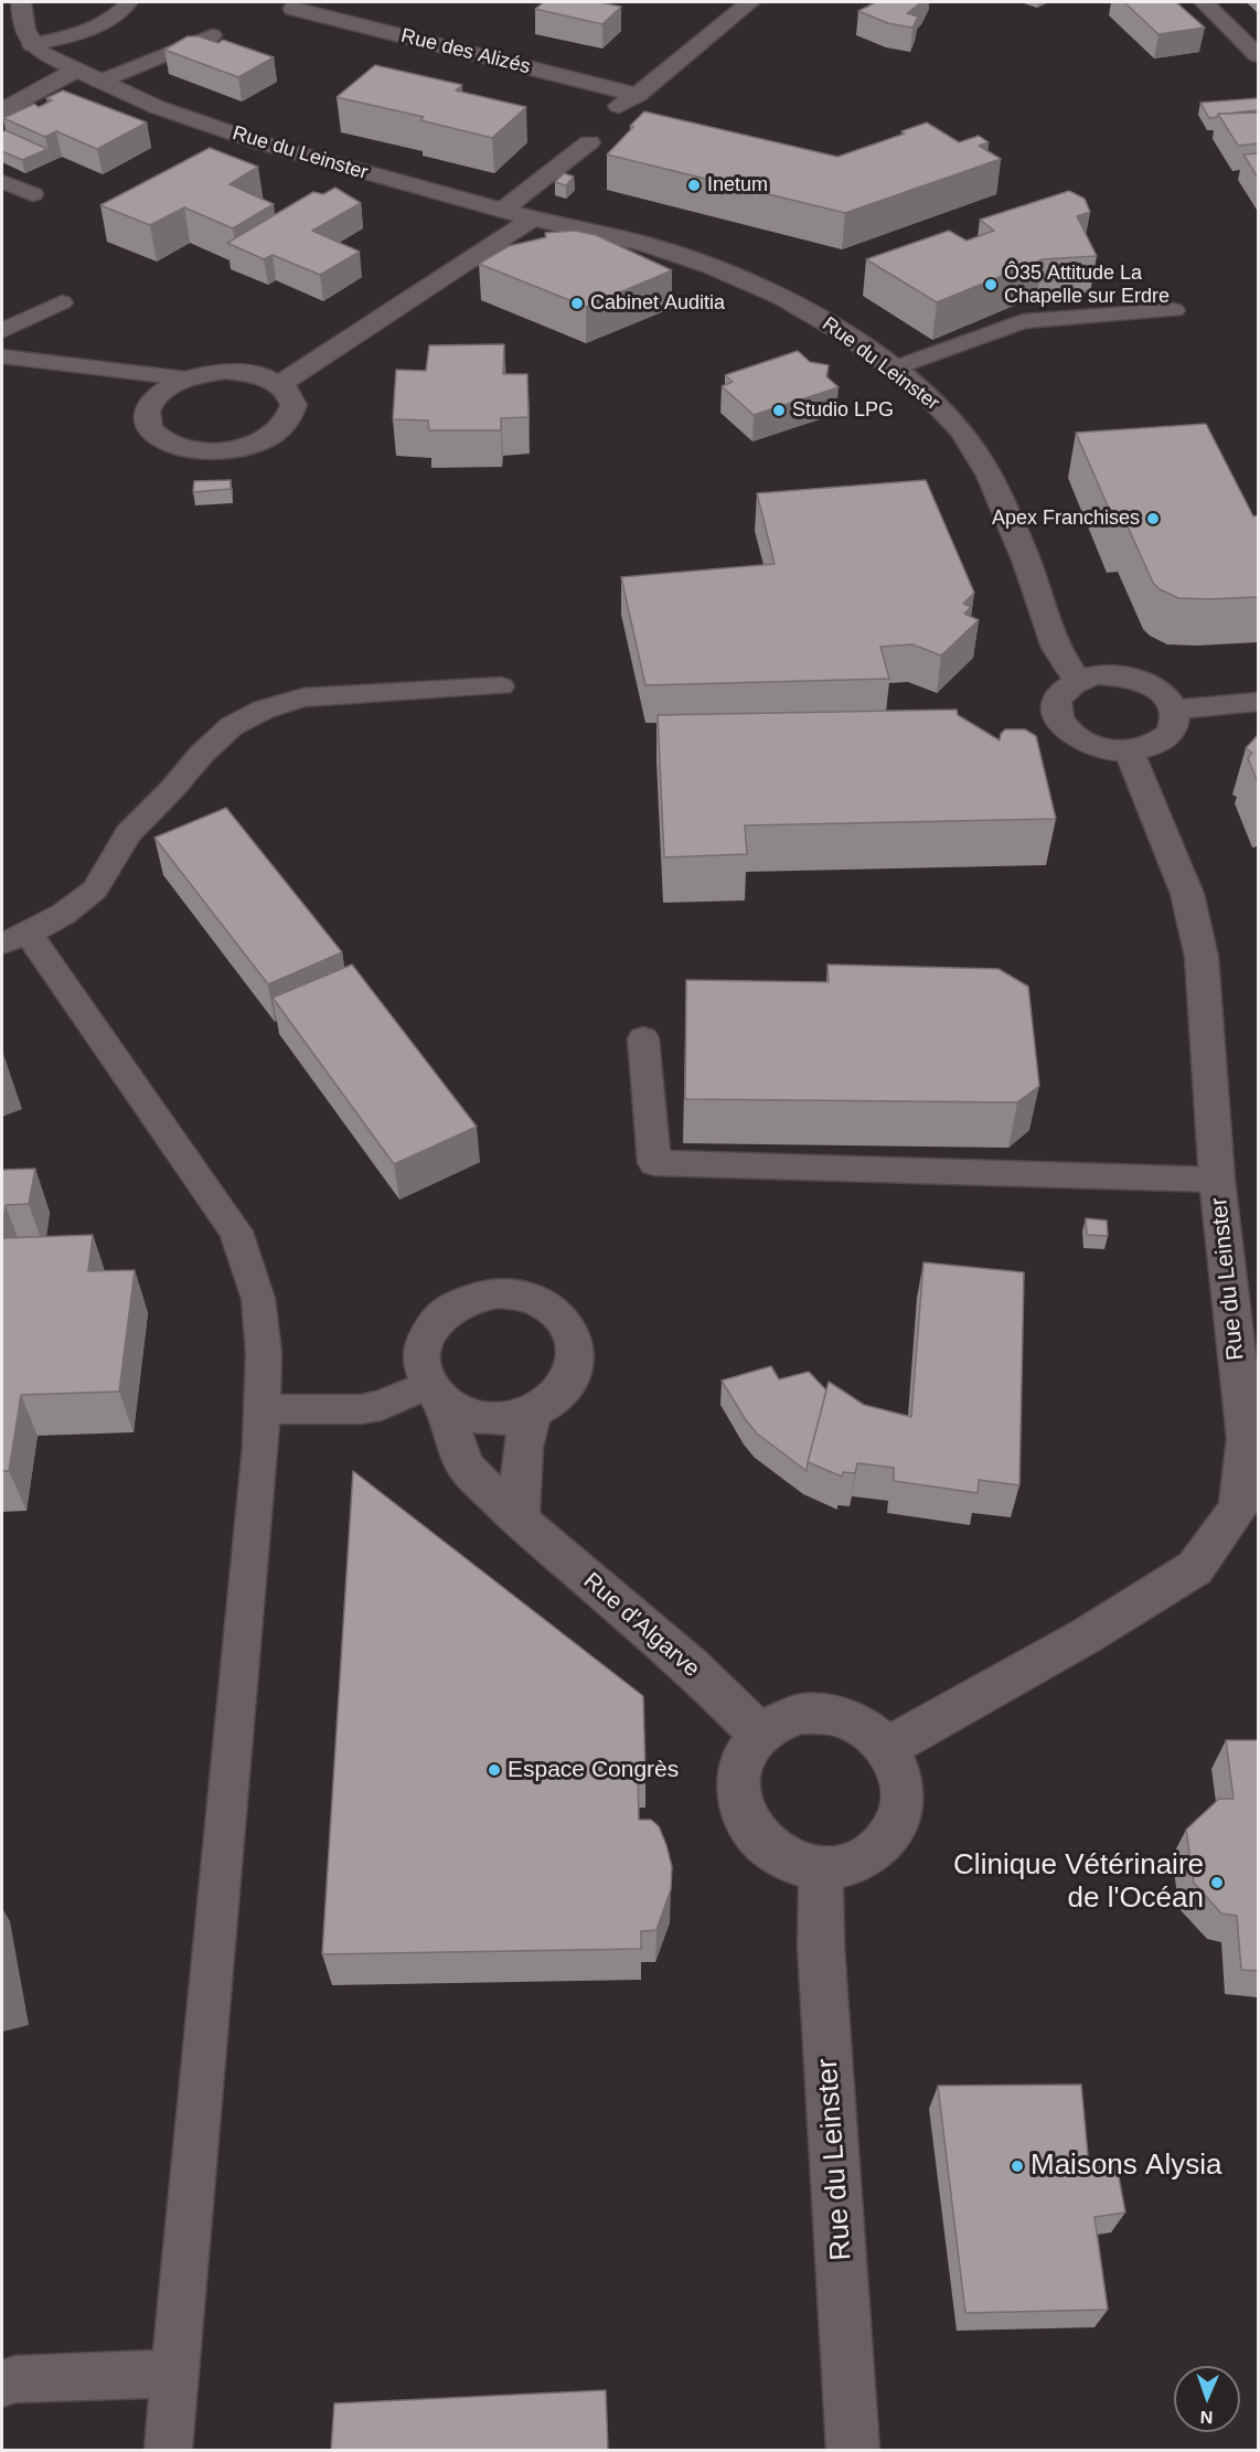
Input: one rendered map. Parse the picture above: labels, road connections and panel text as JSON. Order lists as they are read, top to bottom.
{
  "streets": {
    "street": ["Rue des Alizés", "Rue du Leinster", "Rue d'Algarve"]
  },
  "crossings": [
    ["Rue du Leinster", "Rue d'Algarve"]
  ],
  "places": [
    "Inetum",
    "Ô35 Attitude La Chapelle sur Erdre",
    "Cabinet Auditia",
    "Studio LPG",
    "Apex Franchises",
    "Espace Congrès",
    "Clinique Vétérinaire de l'Océan",
    "Maisons Alysia"
  ],
  "north": "bottom"
}
